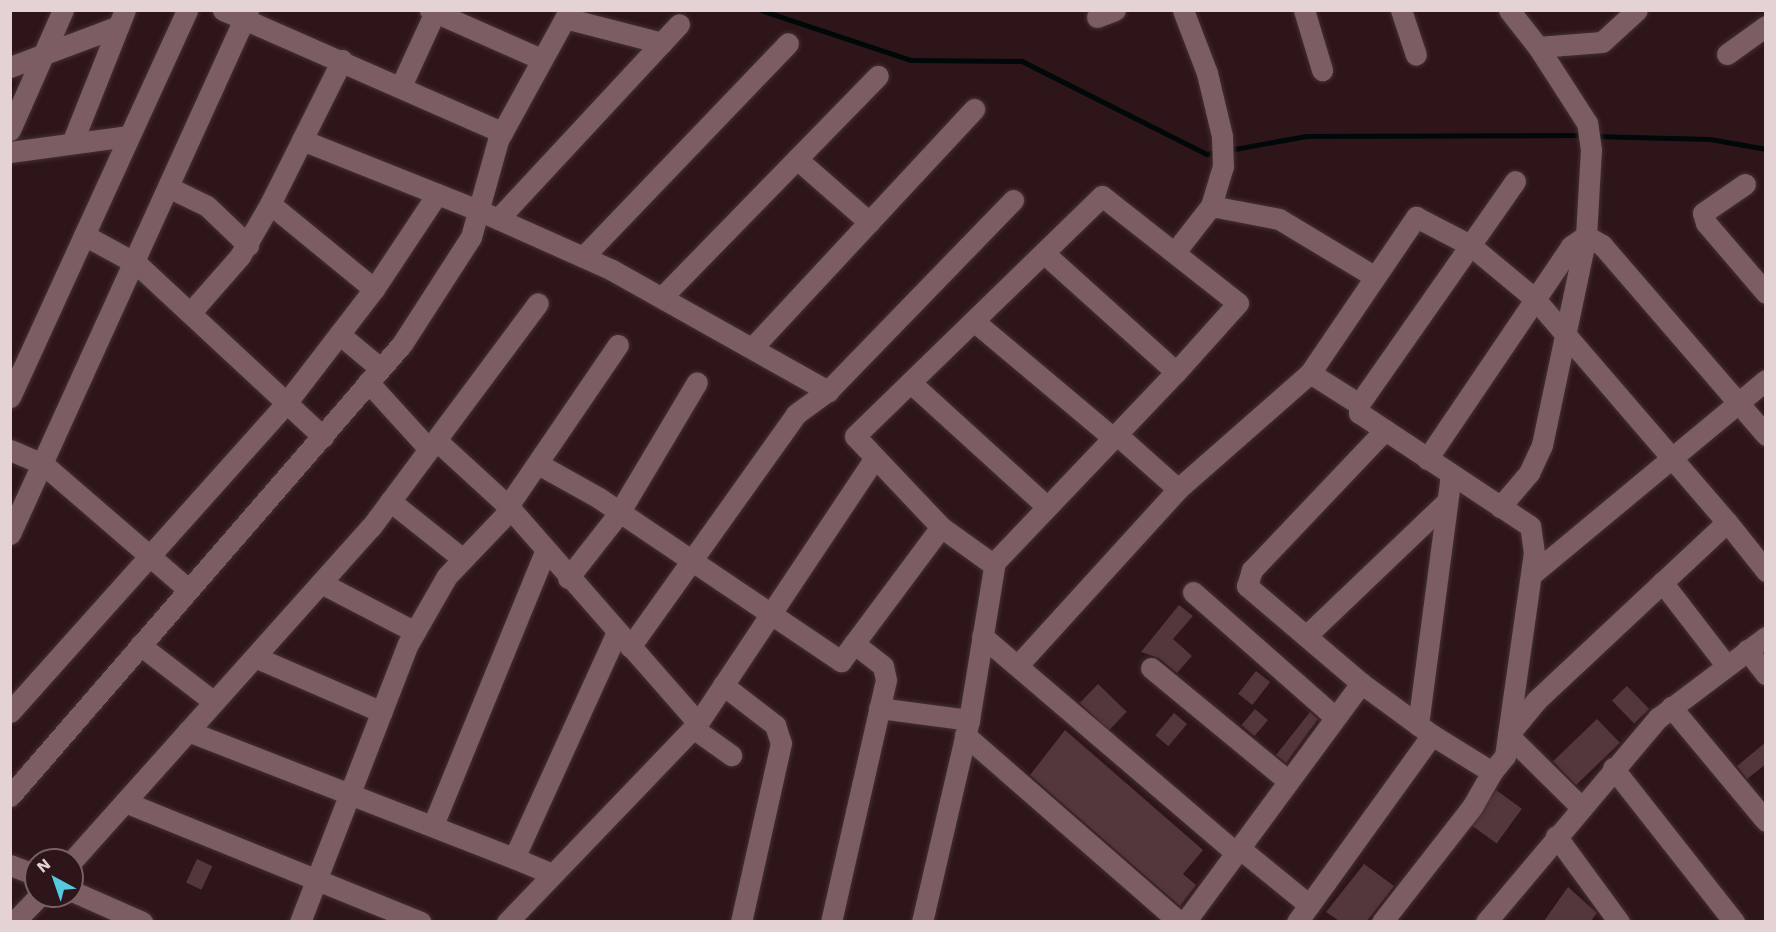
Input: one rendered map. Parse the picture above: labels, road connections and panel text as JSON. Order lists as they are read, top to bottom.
{
  "north": "top left"
}
